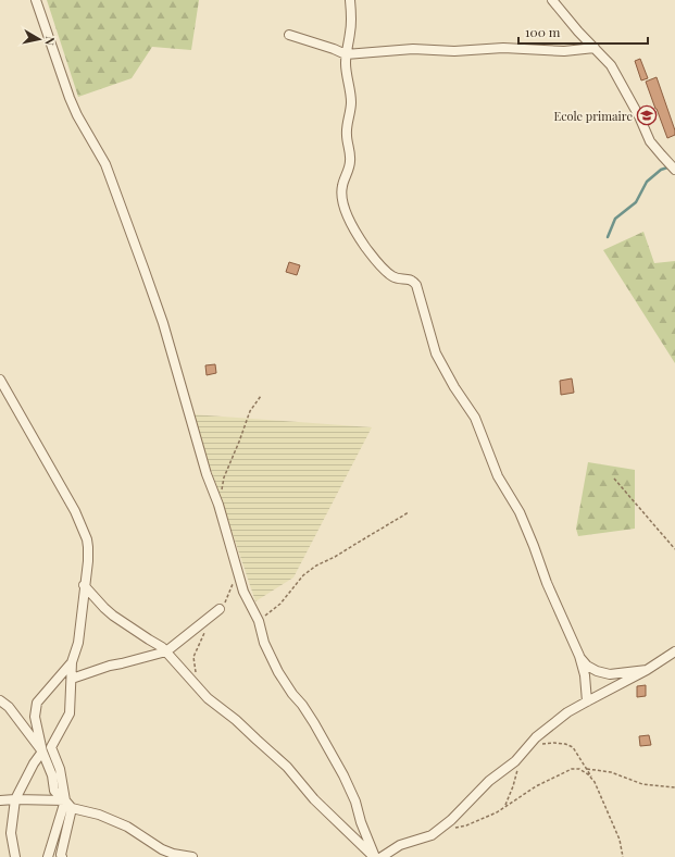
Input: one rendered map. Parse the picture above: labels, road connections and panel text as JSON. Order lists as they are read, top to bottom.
{
  "places": {
    "school or university": ["Ecole primaire"]
  },
  "scale_bar": "100 m",
  "north": "right"
}
